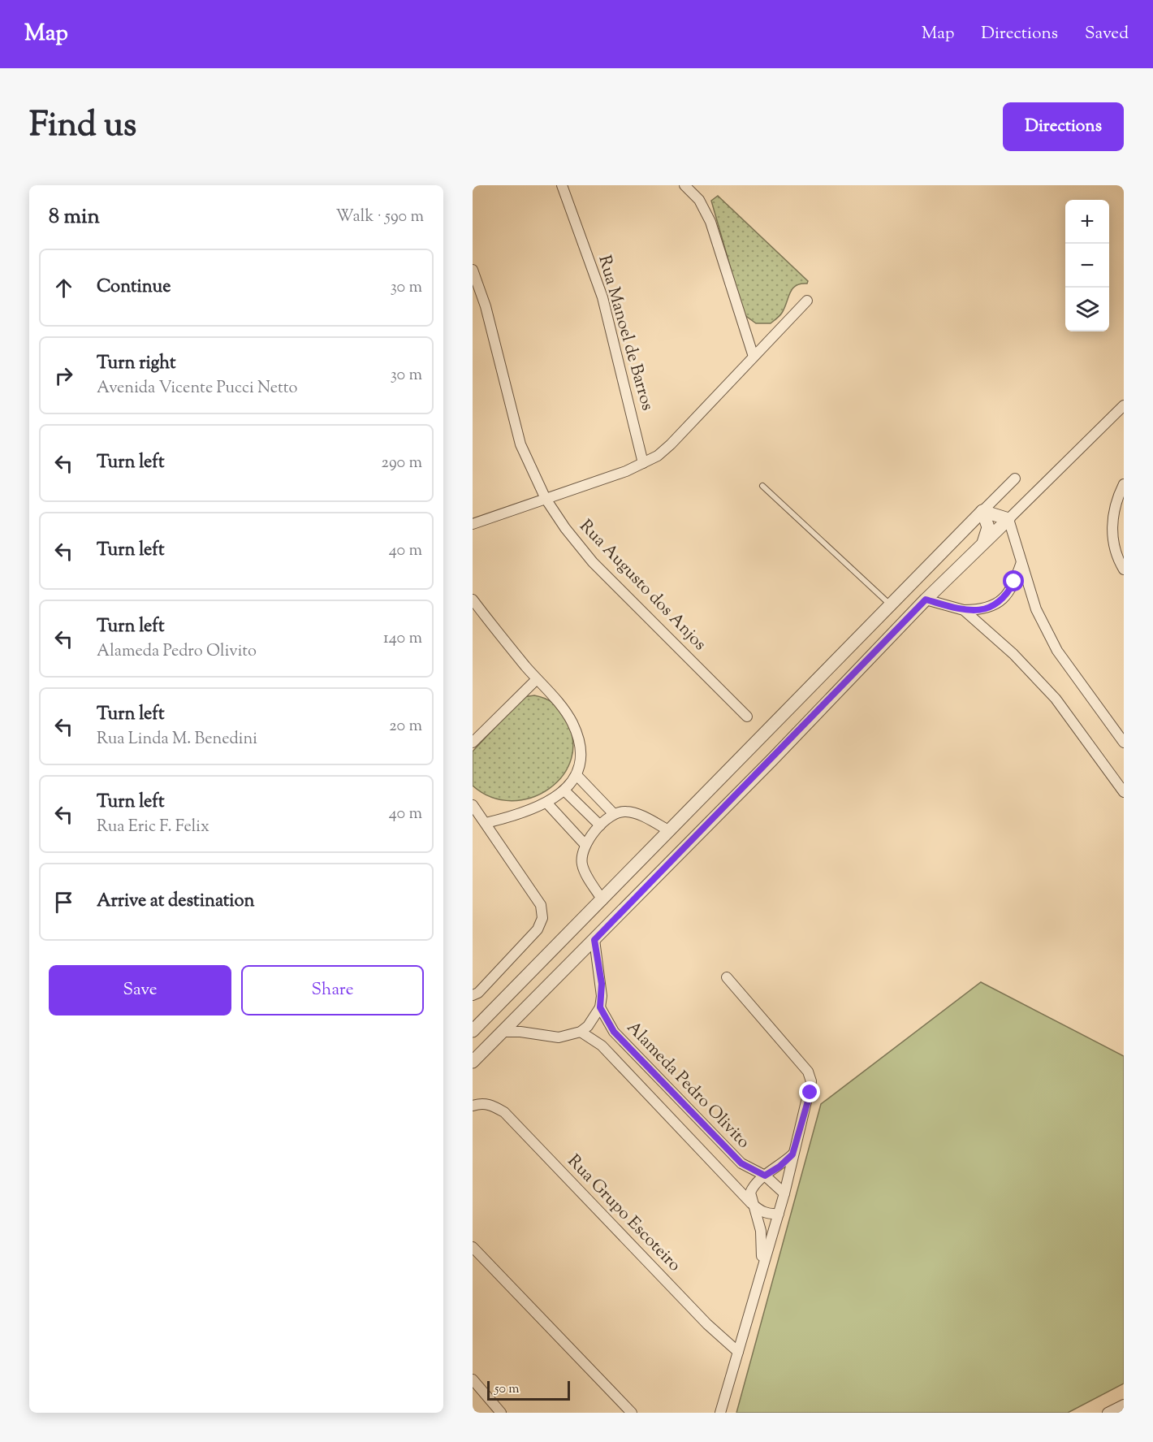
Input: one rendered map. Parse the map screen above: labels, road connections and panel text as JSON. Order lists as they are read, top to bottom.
{
  "streets": {
    "street": [
      "Rua Manoel de Barros",
      "Rua Augusto dos Anjos",
      "Alameda Pedro Olivito",
      "Rua Grupo Escoteiro"
    ]
  },
  "scale_bar": "50 m",
  "page": {
    "header": "Map",
    "nav": ["Map", "Directions", "Saved"],
    "title": "Find us",
    "buttons": [
      "Directions",
      ["Save", "Share"]
    ],
    "heading": ["8 min", "Walk · 590 m"],
    "map_buttons": ["+", "−"],
    "list": [
      ["Continue", "30 m"],
      ["Turn right", "Avenida Vicente Pucci Netto", "30 m"],
      ["Turn left", "290 m"],
      ["Turn left", "40 m"],
      ["Turn left", "Alameda Pedro Olivito", "140 m"],
      ["Turn left", "Rua Linda M. Benedini", "20 m"],
      ["Turn left", "Rua Eric F. Felix", "40 m"],
      "Arrive at destination"
    ],
    "scale": "50 m"
  }
}
